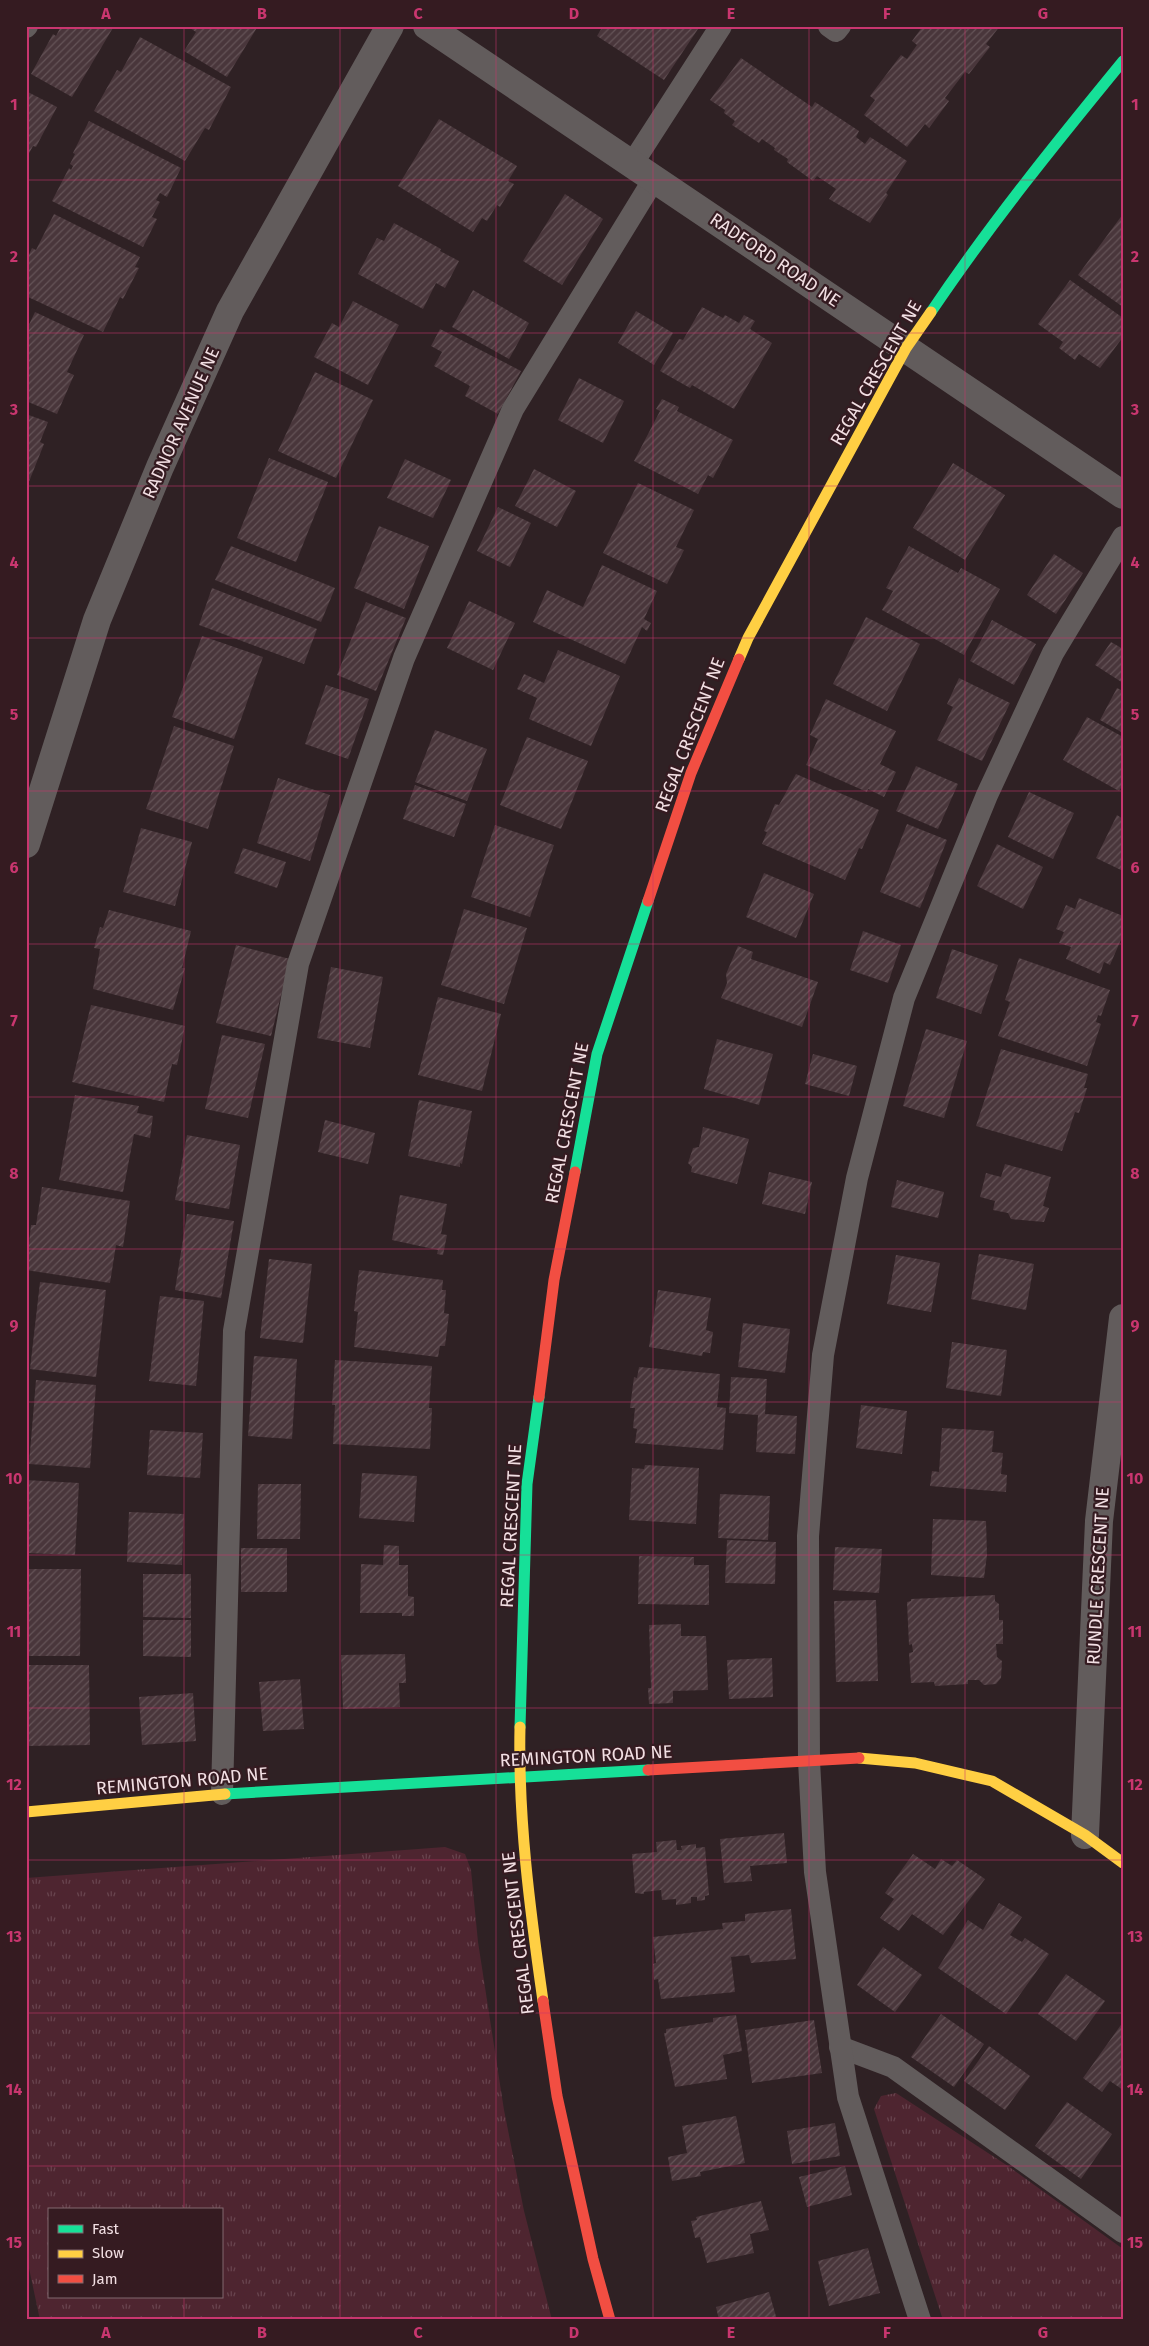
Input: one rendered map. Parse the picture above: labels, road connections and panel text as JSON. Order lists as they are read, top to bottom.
{
  "streets": {
    "street": [
      "RADFORD ROAD NE",
      "REGAL CRESCENT NE",
      "RADNOR AVENUE NE",
      "RUNDLE CRESCENT NE",
      "REMINGTON ROAD NE"
    ]
  },
  "crossings": [
    ["RADFORD ROAD NE", "REGAL CRESCENT NE"],
    ["REGAL CRESCENT NE", "REMINGTON ROAD NE"],
    ["RUNDLE CRESCENT NE", "REMINGTON ROAD NE"]
  ],
  "legend": ["Fast", "Slow", "Jam"],
  "grid": {
    "columns": [
      "A",
      "B",
      "C",
      "D",
      "E",
      "F",
      "G"
    ],
    "rows": [
      "1",
      "2",
      "3",
      "4",
      "5",
      "6",
      "7",
      "8",
      "9",
      "10",
      "11",
      "12",
      "13",
      "14",
      "15"
    ]
  }
}
